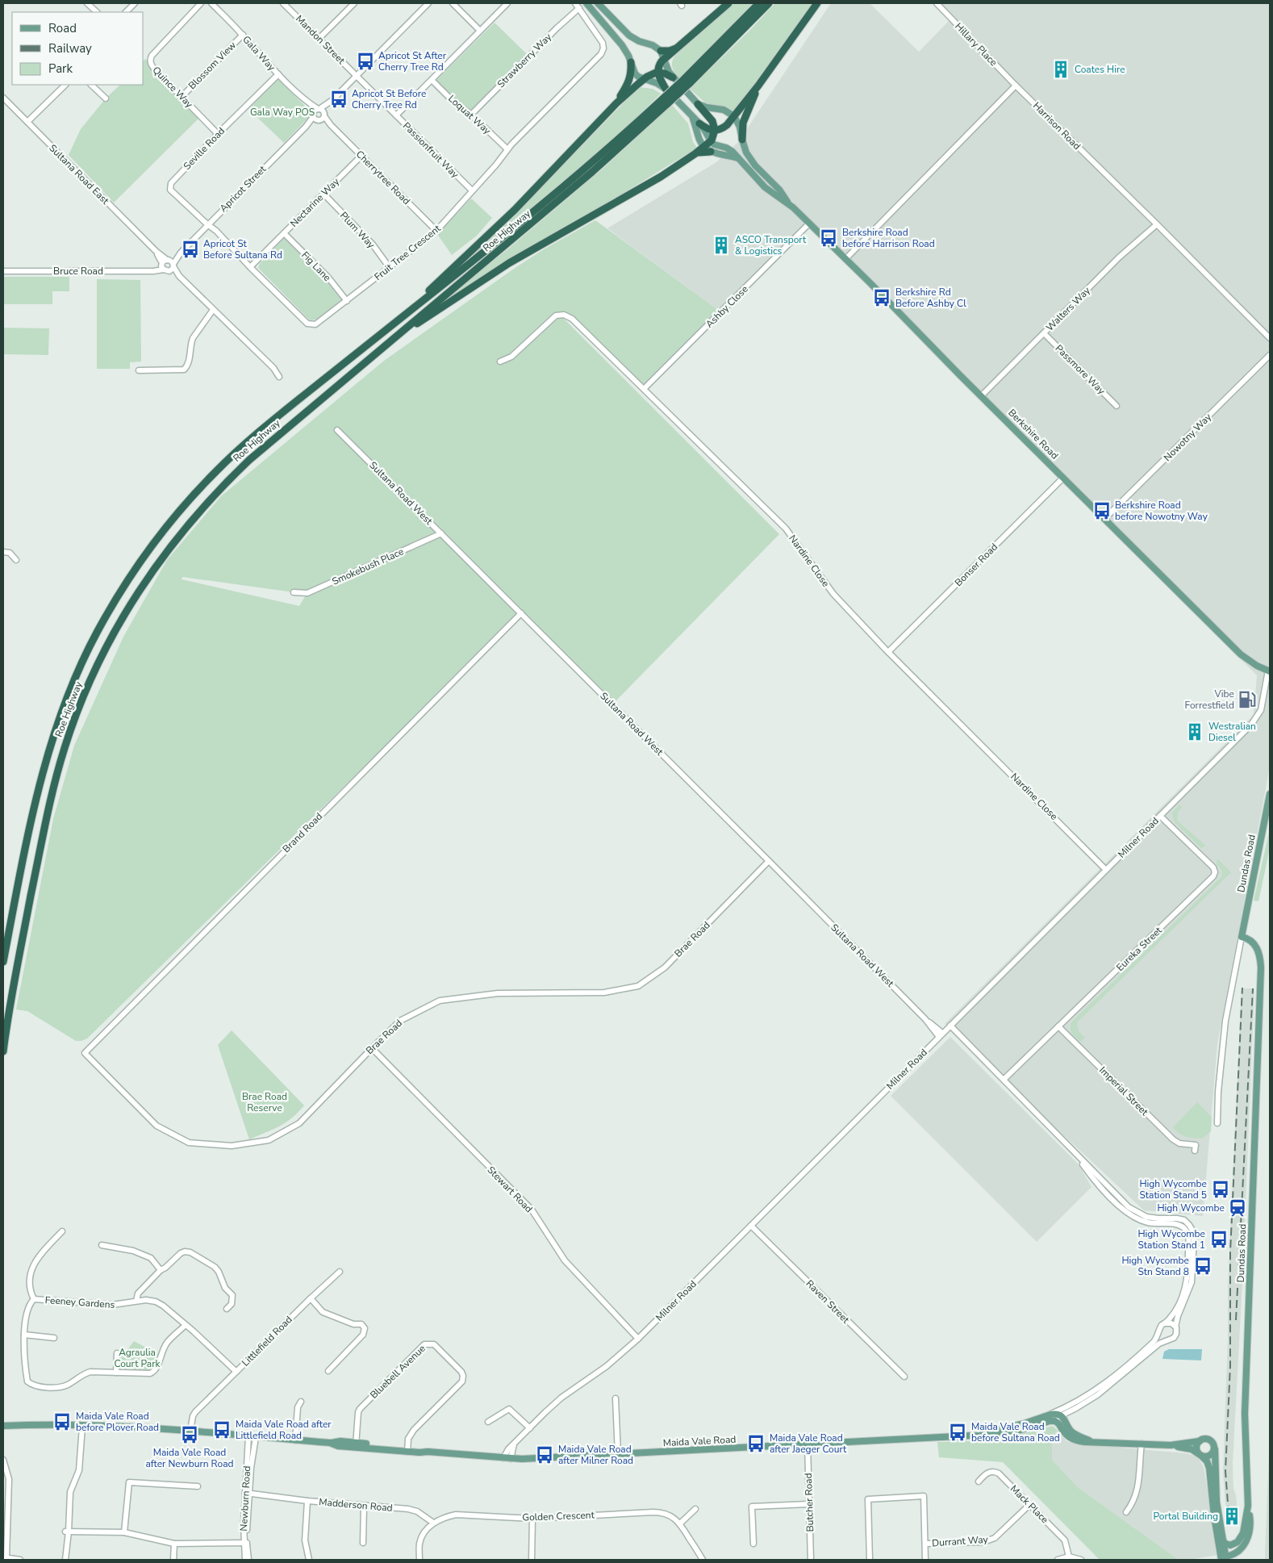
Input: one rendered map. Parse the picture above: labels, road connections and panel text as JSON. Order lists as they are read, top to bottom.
{
  "streets": {
    "highway": ["Roe Highway"],
    "main road": ["Berkshire Road", "Dundas Road", "Maida Vale Road"],
    "street": [
      "Mandon Street",
      "Hillary Place",
      "Gala Way",
      "Strawberry Way",
      "Blossom View",
      "Quince Way",
      "Loquat Way",
      "Harrison Road",
      "Seville Road",
      "Passionfruit Way",
      "Sultana Road East",
      "Cherrytree Road",
      "Apricot Street",
      "Nectarine Way",
      "Plum Way",
      "Fruit Tree Crescent",
      "Fig Lane",
      "Bruce Road",
      "Ashby Close",
      "Walters Way",
      "Passmore Way",
      "Nowotny Way",
      "Sultana Road West",
      "Nardine Close",
      "Bonser Road",
      "Smokebush Place",
      "Brand Road",
      "Milner Road",
      "Brae Road",
      "Eureka Street",
      "Imperial Street",
      "Stewart Road",
      "Raven Street",
      "Feeney Gardens",
      "Littlefield Road",
      "Bluebell Avenue",
      "Newburn Road",
      "Butcher Road",
      "Mack Place",
      "Madderson Road",
      "Golden Crescent",
      "Durrant Way"
    ]
  },
  "crossings": [
    ["Mandon Street", "Passionfruit Way"],
    ["Mandon Street", "Apricot Street"],
    ["Hillary Place", "Harrison Road"],
    ["Gala Way", "Blossom View"],
    ["Gala Way", "Seville Road"],
    ["Gala Way", "Cherrytree Road"],
    ["Gala Way", "Apricot Street"],
    ["Strawberry Way", "Loquat Way"],
    ["Strawberry Way", "Fruit Tree Crescent"],
    ["Blossom View", "Quince Way"],
    ["Quince Way", "Seville Road"],
    ["Loquat Way", "Fruit Tree Crescent"],
    ["Harrison Road", "Walters Way"],
    ["Seville Road", "Apricot Street"],
    ["Seville Road", "Fruit Tree Crescent"],
    ["Passionfruit Way", "Apricot Street"],
    ["Passionfruit Way", "Fruit Tree Crescent"],
    ["Sultana Road East", "Apricot Street"],
    ["Sultana Road East", "Bruce Road"],
    ["Cherrytree Road", "Apricot Street"],
    ["Cherrytree Road", "Nectarine Way"],
    ["Cherrytree Road", "Fruit Tree Crescent"],
    ["Apricot Street", "Fruit Tree Crescent"],
    ["Apricot Street", "Bruce Road"],
    ["Nectarine Way", "Plum Way"],
    ["Nectarine Way", "Fruit Tree Crescent"],
    ["Nectarine Way", "Fig Lane"],
    ["Plum Way", "Fruit Tree Crescent"],
    ["Fruit Tree Crescent", "Fig Lane"],
    ["Ashby Close", "Berkshire Road"],
    ["Ashby Close", "Nardine Close"],
    ["Walters Way", "Passmore Way"],
    ["Walters Way", "Berkshire Road"],
    ["Berkshire Road", "Nowotny Way"],
    ["Berkshire Road", "Bonser Road"],
    ["Berkshire Road", "Milner Road"],
    ["Sultana Road West", "Smokebush Place"],
    ["Sultana Road West", "Brand Road"],
    ["Sultana Road West", "Milner Road"],
    ["Sultana Road West", "Brae Road"],
    ["Nardine Close", "Bonser Road"],
    ["Nardine Close", "Milner Road"],
    ["Brand Road", "Brae Road"],
    ["Milner Road", "Eureka Street"],
    ["Milner Road", "Stewart Road"],
    ["Milner Road", "Raven Street"],
    ["Milner Road", "Maida Vale Road"],
    ["Brae Road", "Stewart Road"],
    ["Eureka Street", "Imperial Street"],
    ["Feeney Gardens", "Littlefield Road"],
    ["Littlefield Road", "Maida Vale Road"],
    ["Bluebell Avenue", "Maida Vale Road"],
    ["Maida Vale Road", "Newburn Road"],
    ["Maida Vale Road", "Butcher Road"],
    ["Newburn Road", "Madderson Road"],
    ["Mack Place", "Durrant Way"],
    ["Madderson Road", "Golden Crescent"]
  ],
  "parks": ["Gala Way POS", "Brae Road Reserve", "Agraulia Court Park"],
  "places": {
    "bus stop": [
      "Apricot St After Cherry Tree Rd",
      "Apricot St Before Cherry Tree Rd",
      "Berkshire Road before Harrison Road",
      "Apricot St Before Sultana Rd",
      "Berkshire Rd Before Ashby Cl",
      "Berkshire Road before Nowotny Way",
      "High Wycombe Station Stand 5",
      "High Wycombe Station Stand 1",
      "High Wycombe Stn Stand 8",
      "Maida Vale Road before Plover Road",
      "Maida Vale Road after Littlefield Road",
      "Maida Vale Road before Sultana Road",
      "Maida Vale Road after Newburn Road",
      "Maida Vale Road after Jaeger Court",
      "Maida Vale Road after Milner Road"
    ],
    "building": [
      "Coates Hire",
      "ASCO Transport & Logistics",
      "Westralian Diesel",
      "Portal Building"
    ],
    "fuel station": ["Vibe Forrestfield"],
    "station": ["High Wycombe"]
  },
  "legend": ["Road", "Railway", "Park"]
}
